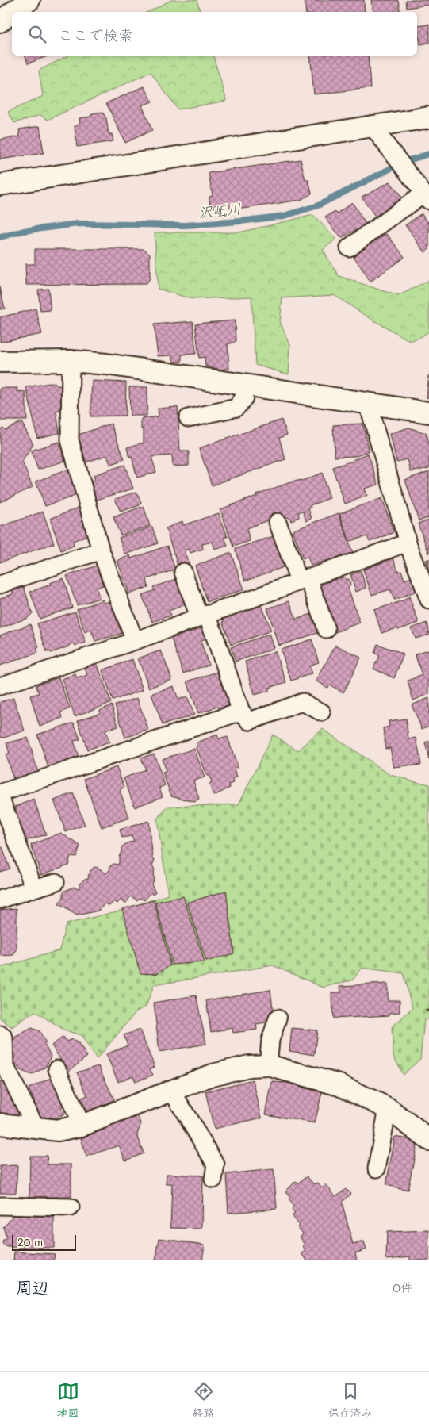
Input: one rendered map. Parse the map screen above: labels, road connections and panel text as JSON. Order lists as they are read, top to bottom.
{
  "water": ["沢岻川"],
  "scale_bar": "20 m",
  "page": {
    "search": "ここで検索",
    "scale": "20 m",
    "heading": ["周辺", "0件"],
    "nav": ["地図", "経路", "保存済み"]
  }
}
